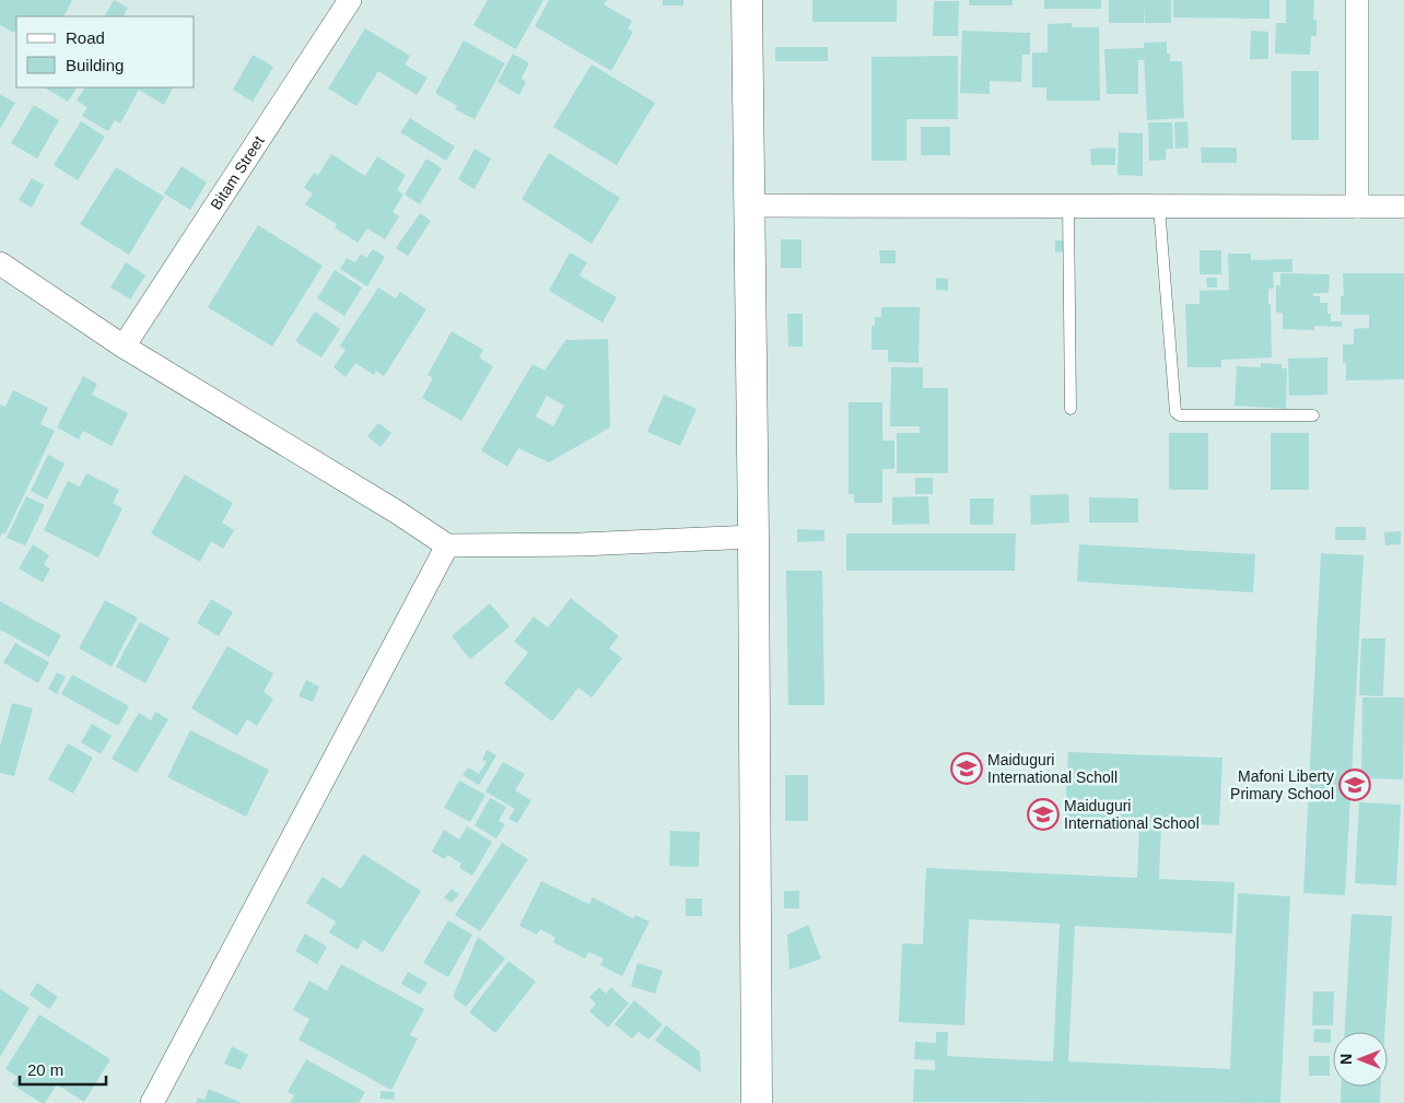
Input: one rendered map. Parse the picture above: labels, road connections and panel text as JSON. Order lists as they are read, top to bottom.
{
  "streets": {
    "street": ["Bitam Street"]
  },
  "places": {
    "school or university": ["Maiduguri International Scholl", "Mafoni Liberty Primary School", "Maiduguri International School"]
  },
  "legend": ["Road", "Building"],
  "scale_bar": "20 m",
  "north": "left"
}
